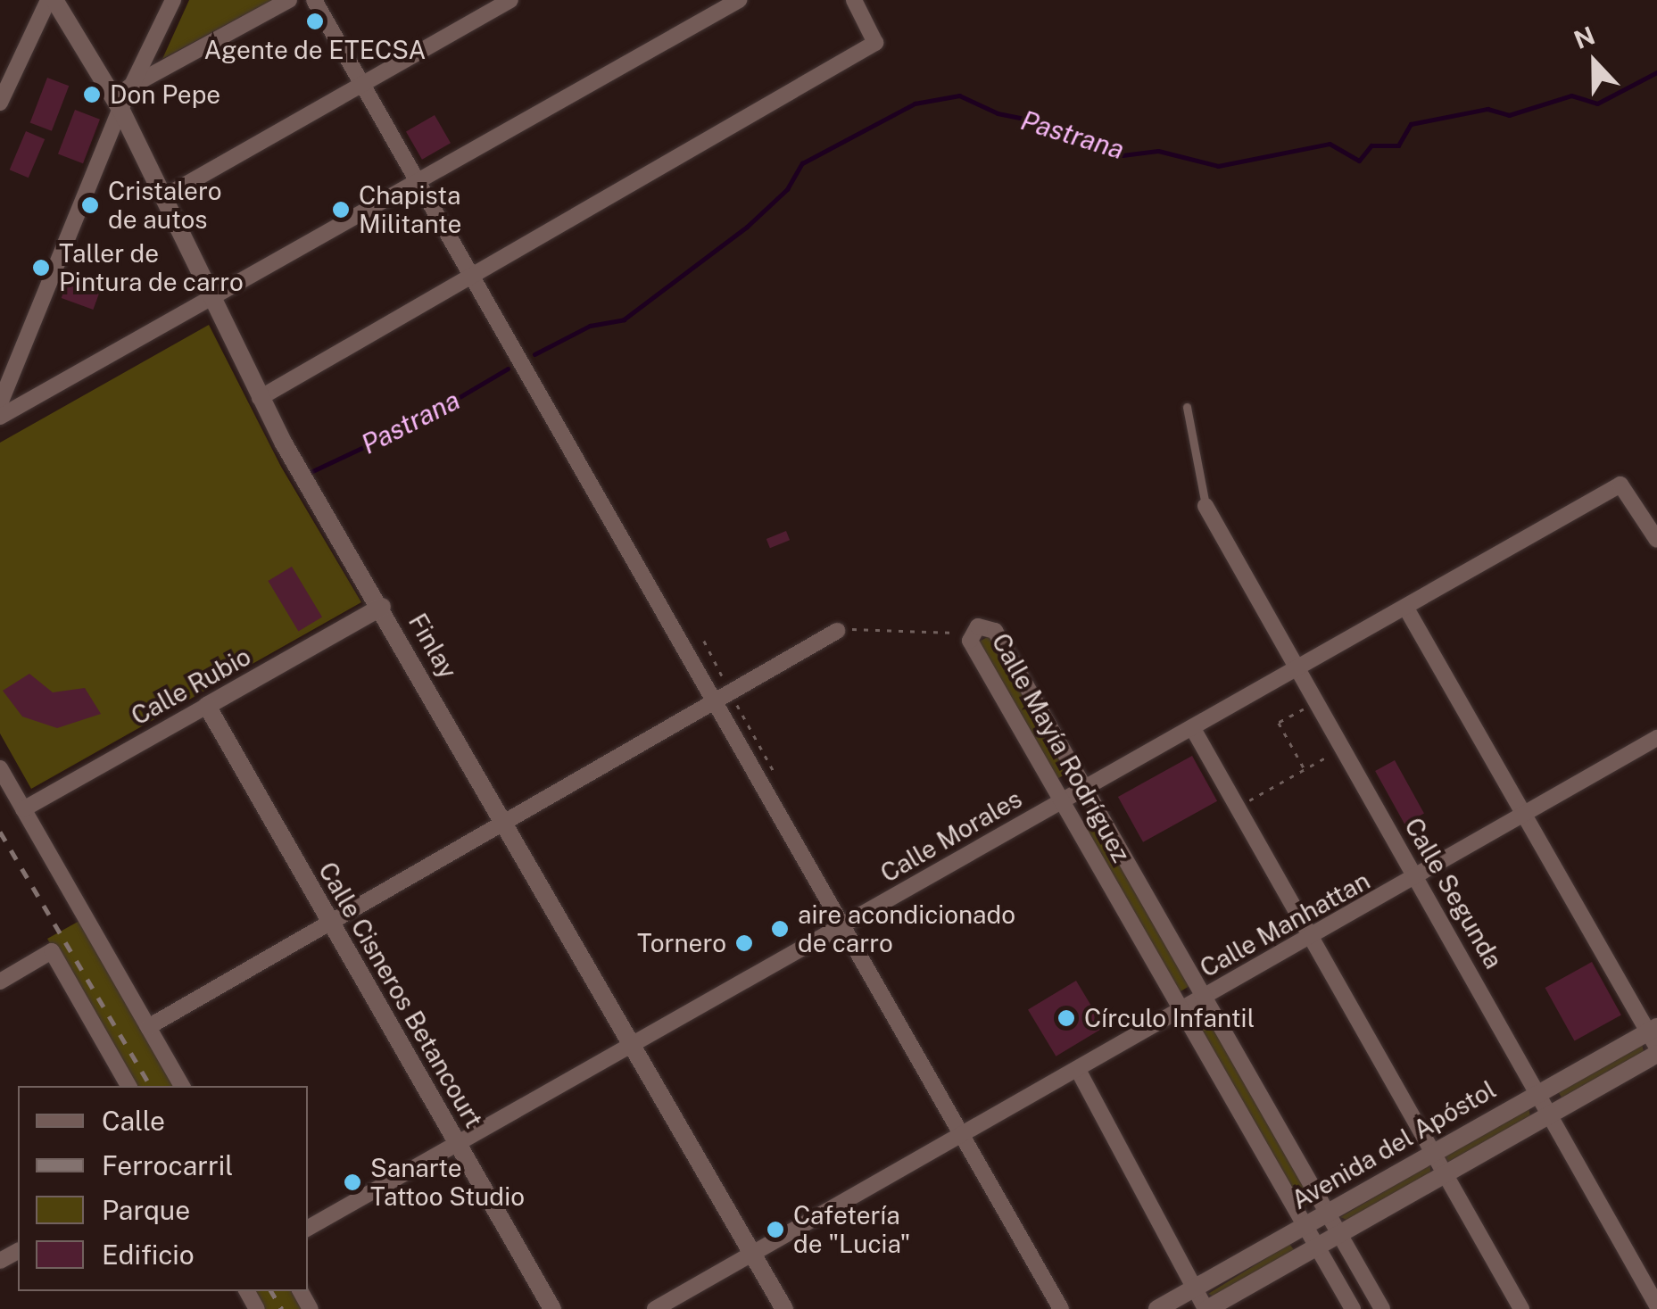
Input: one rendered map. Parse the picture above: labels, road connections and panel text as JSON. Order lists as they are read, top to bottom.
{
  "streets": {
    "street": [
      "Finlay",
      "Calle Rubio",
      "Calle Mayía Rodríguez",
      "Calle Morales",
      "Calle Segunda",
      "Calle Manhattan",
      "Calle Cisneros Betancourt",
      "Avenida del Apóstol"
    ]
  },
  "crossings": [
    ["Finlay", "Calle Rubio"],
    ["Finlay", "Calle Morales"],
    ["Finlay", "Calle Manhattan"],
    ["Calle Rubio", "Calle Cisneros Betancourt"],
    ["Calle Mayía Rodríguez", "Calle Morales"],
    ["Calle Mayía Rodríguez", "Calle Manhattan"],
    ["Calle Mayía Rodríguez", "Avenida del Apóstol"],
    ["Calle Morales", "Calle Segunda"],
    ["Calle Morales", "Calle Cisneros Betancourt"],
    ["Calle Segunda", "Calle Manhattan"],
    ["Calle Segunda", "Avenida del Apóstol"]
  ],
  "water": ["Pastrana"],
  "places": [
    "Agente de ETECSA",
    "Don Pepe",
    "Cristalero de autos",
    "Chapista Militante",
    "Taller de Pintura de carro",
    "aire acondicionado de carro",
    "Tornero",
    "Círculo Infantil",
    "Sanarte Tattoo Studio",
    "Cafetería de \"Lucia\""
  ],
  "legend": [
    "Calle",
    "Ferrocarril",
    "Parque",
    "Edificio"
  ],
  "north": "top"
}
